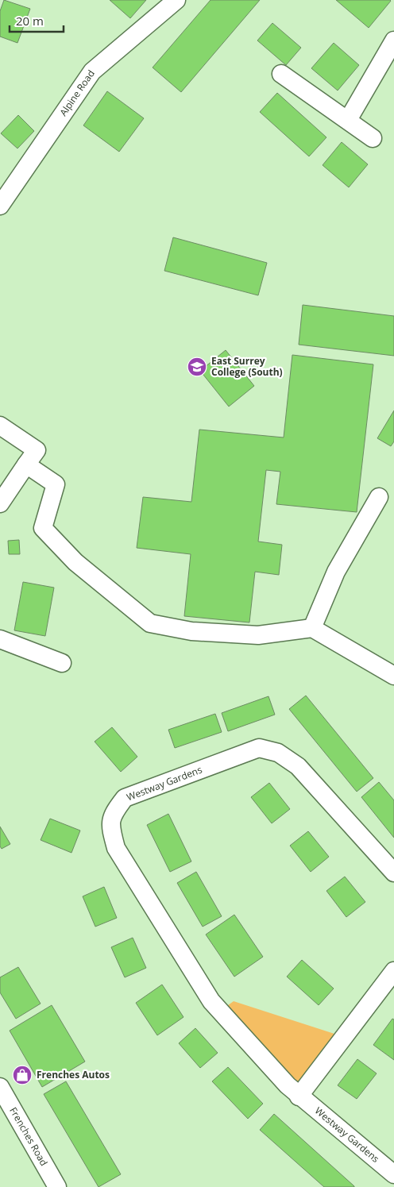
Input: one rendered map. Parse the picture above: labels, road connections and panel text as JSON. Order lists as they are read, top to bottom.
{
  "streets": {
    "street": ["Alpine Road", "Westway Gardens", "Frenches Road"]
  },
  "places": {
    "school or university": ["East Surrey College (South)"],
    "shop": ["Frenches Autos"]
  },
  "scale_bar": "20 m"
}
